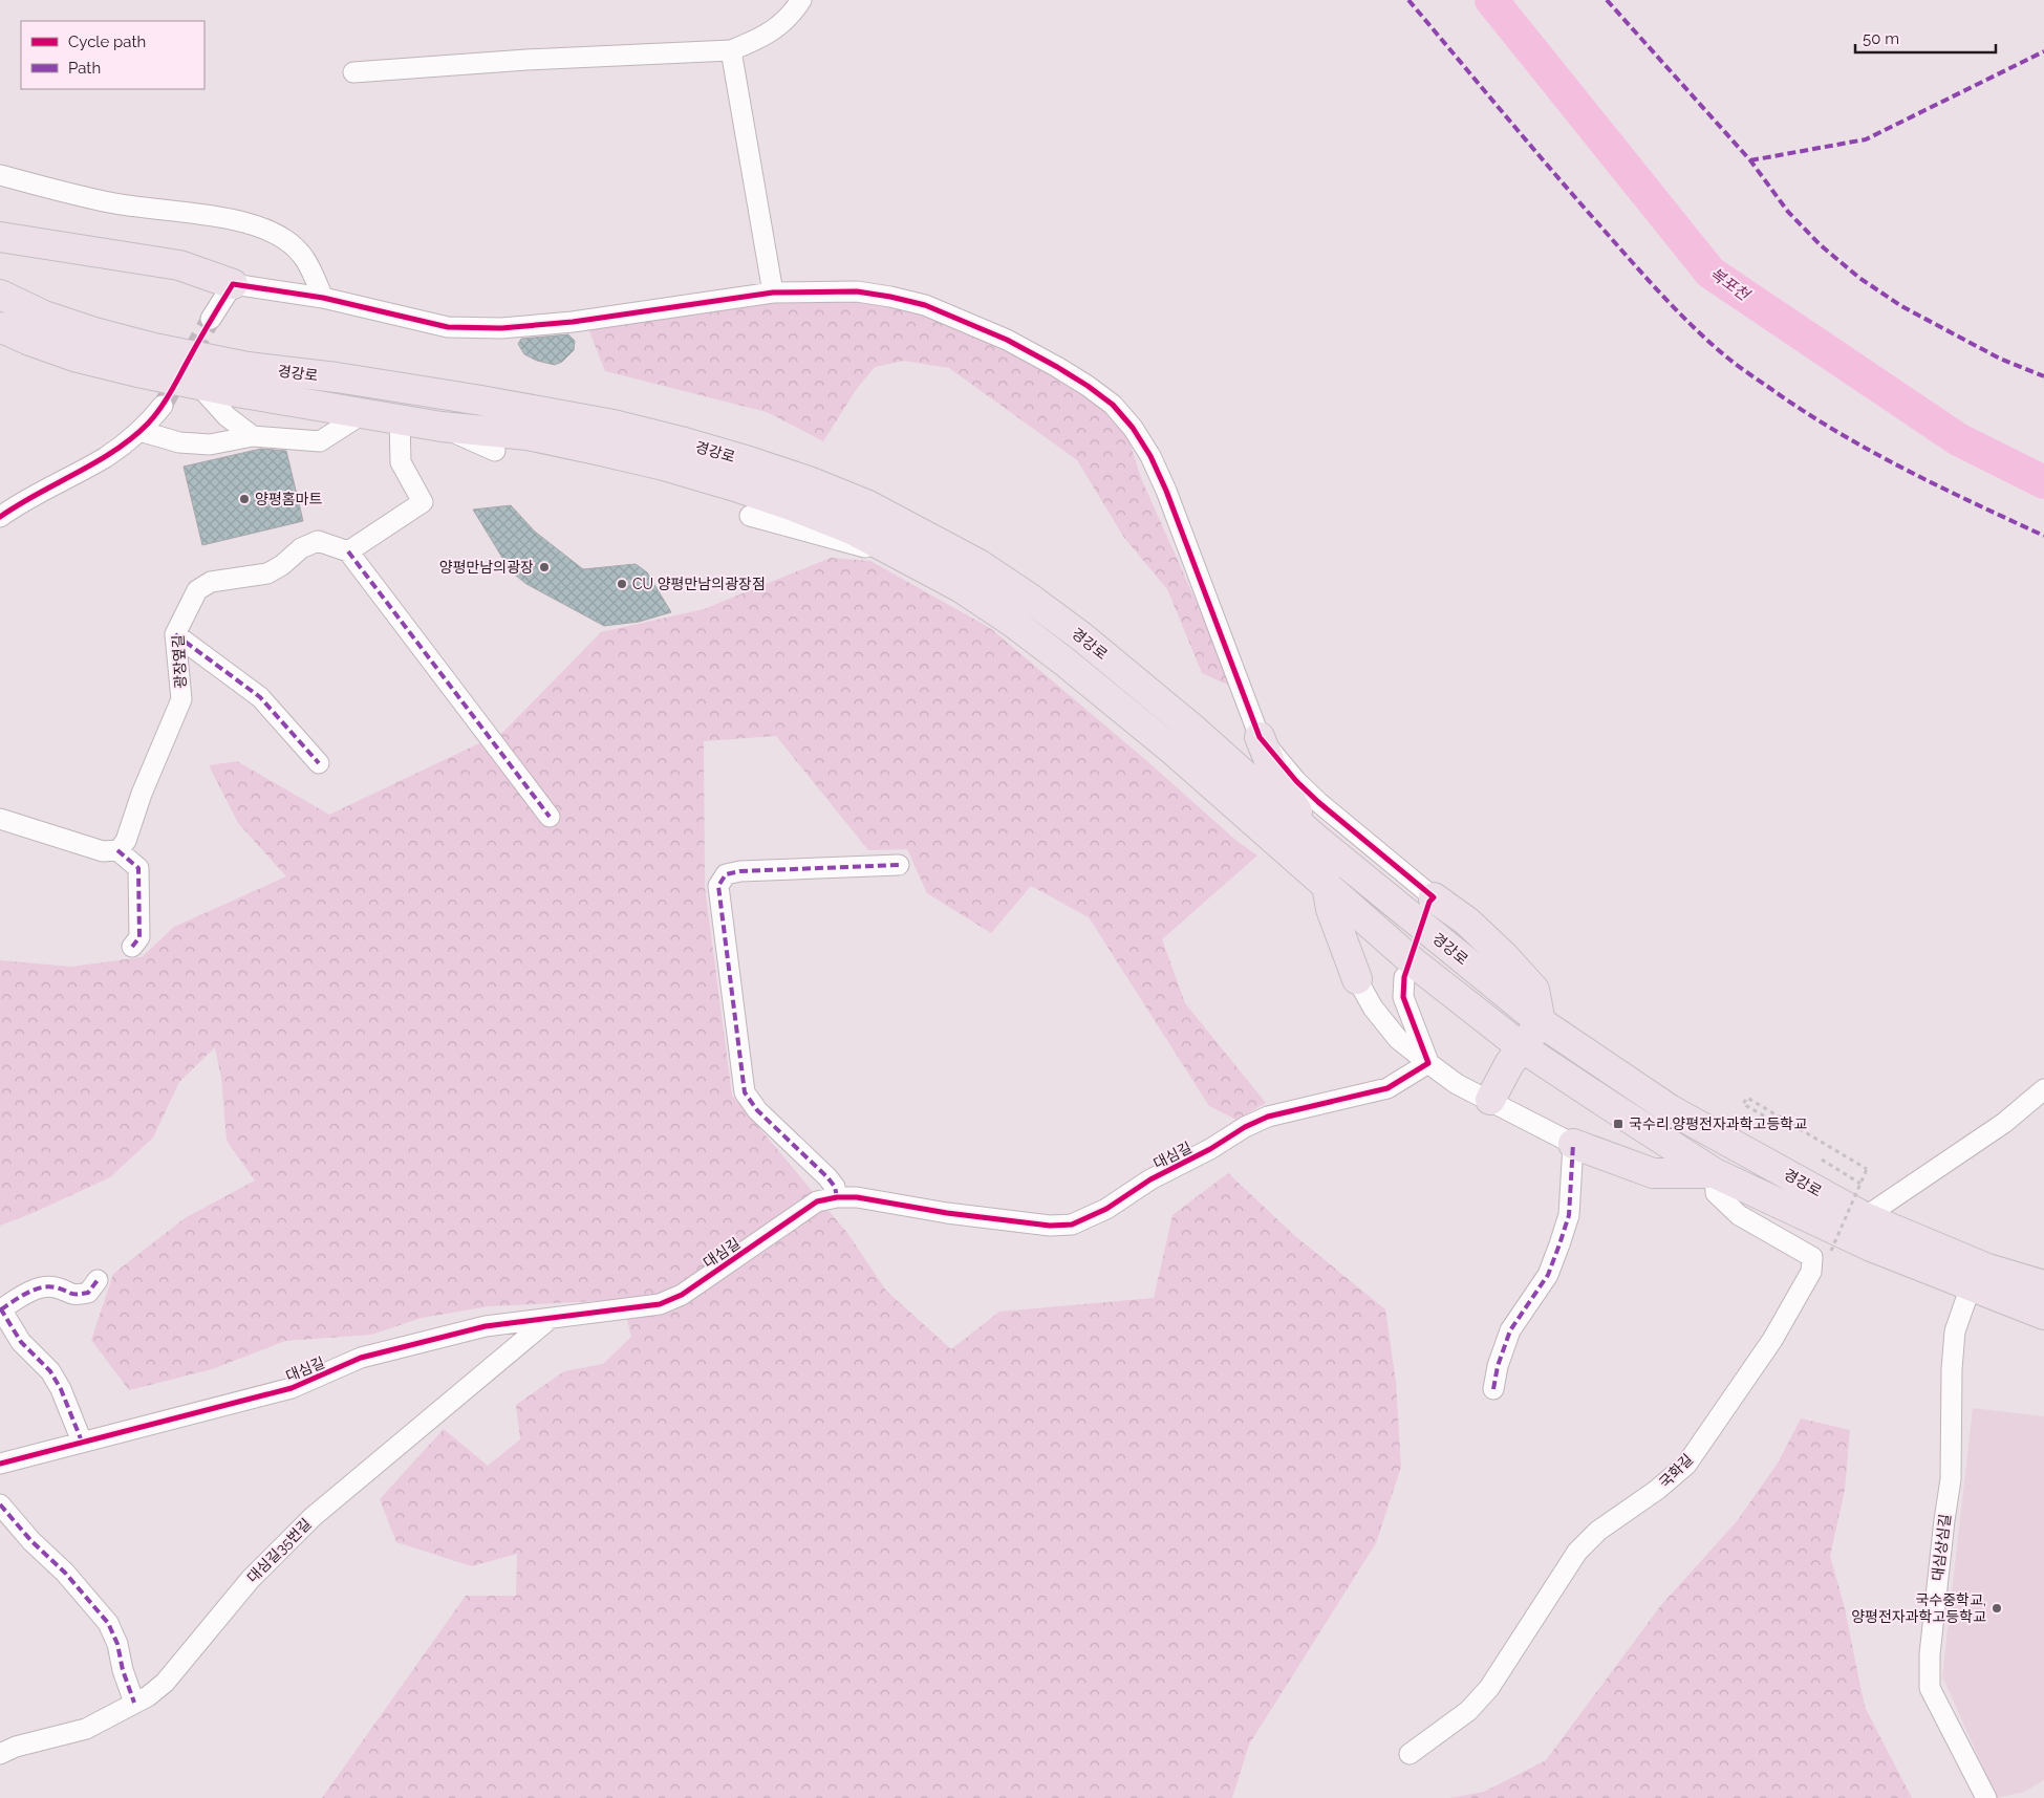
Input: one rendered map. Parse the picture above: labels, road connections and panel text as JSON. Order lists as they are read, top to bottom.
{
  "streets": {
    "highway": ["경강로"],
    "street": [
      "광장옆길",
      "대심길",
      "국화길",
      "대심상심길",
      "대심길35번길"
    ]
  },
  "crossings": [
    ["경강로", "국화길"],
    ["경강로", "대심상심길"],
    ["대심길", "대심길35번길"]
  ],
  "water": ["복포천"],
  "places": {
    "other": [
      "양평홈마트",
      "양평만남의광장",
      "CU 양평만남의광장점",
      "국수중학교, 양평전자과학고등학교"
    ],
    "transit": ["국수리.양평전자과학고등학교"]
  },
  "legend": ["Cycle path", "Path"],
  "scale_bar": "50 m"
}
